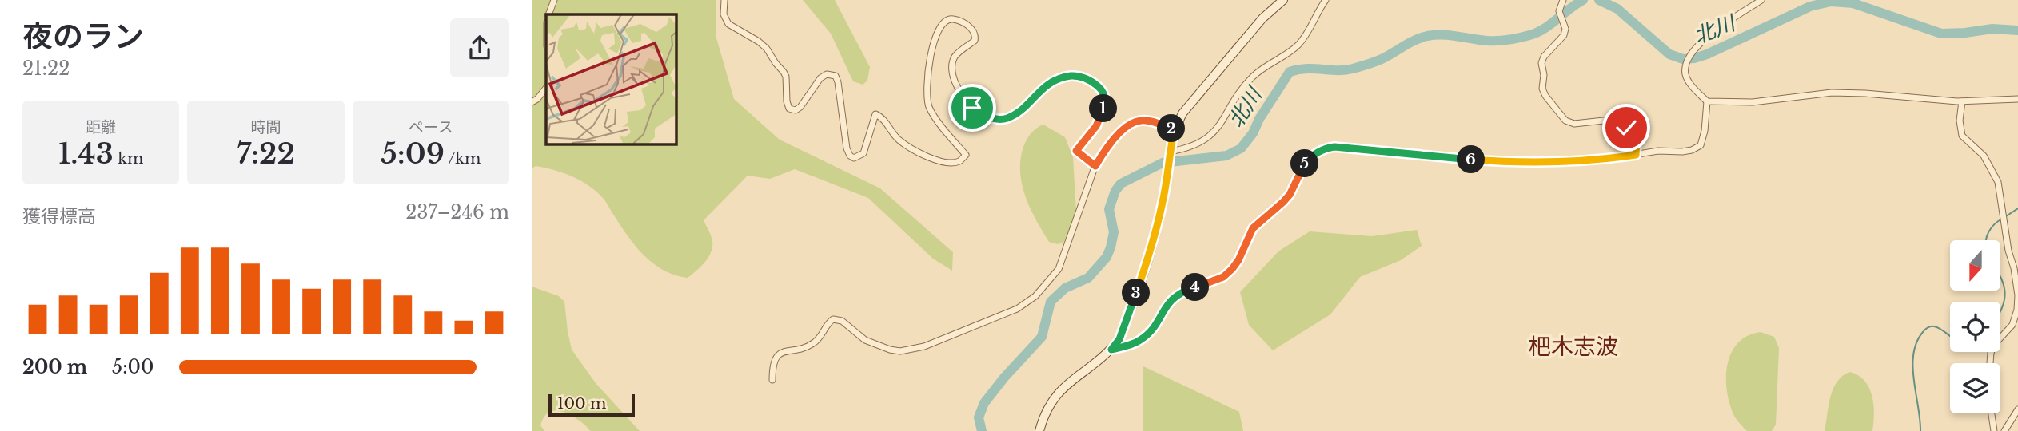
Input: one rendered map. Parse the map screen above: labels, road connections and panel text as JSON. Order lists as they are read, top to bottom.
{
  "districts": ["杷木志波"],
  "water": ["北川"],
  "scale_bar": "100 m",
  "north": "bottom",
  "page": {
    "heading": ["夜のラン", "21:22"],
    "pins": [
      "1",
      "2",
      "6",
      "5",
      "4",
      "3"
    ],
    "stats": [
      ["距離", "1.43 km"],
      ["時間", "7:22"],
      ["ペース", "5:09 /km"]
    ],
    "chart": ["獲得標高", "237–246 m"],
    "list": [
      {
        "name": "200 m",
        "note": "5:00"
      }
    ],
    "scale": "100 m"
  }
}
